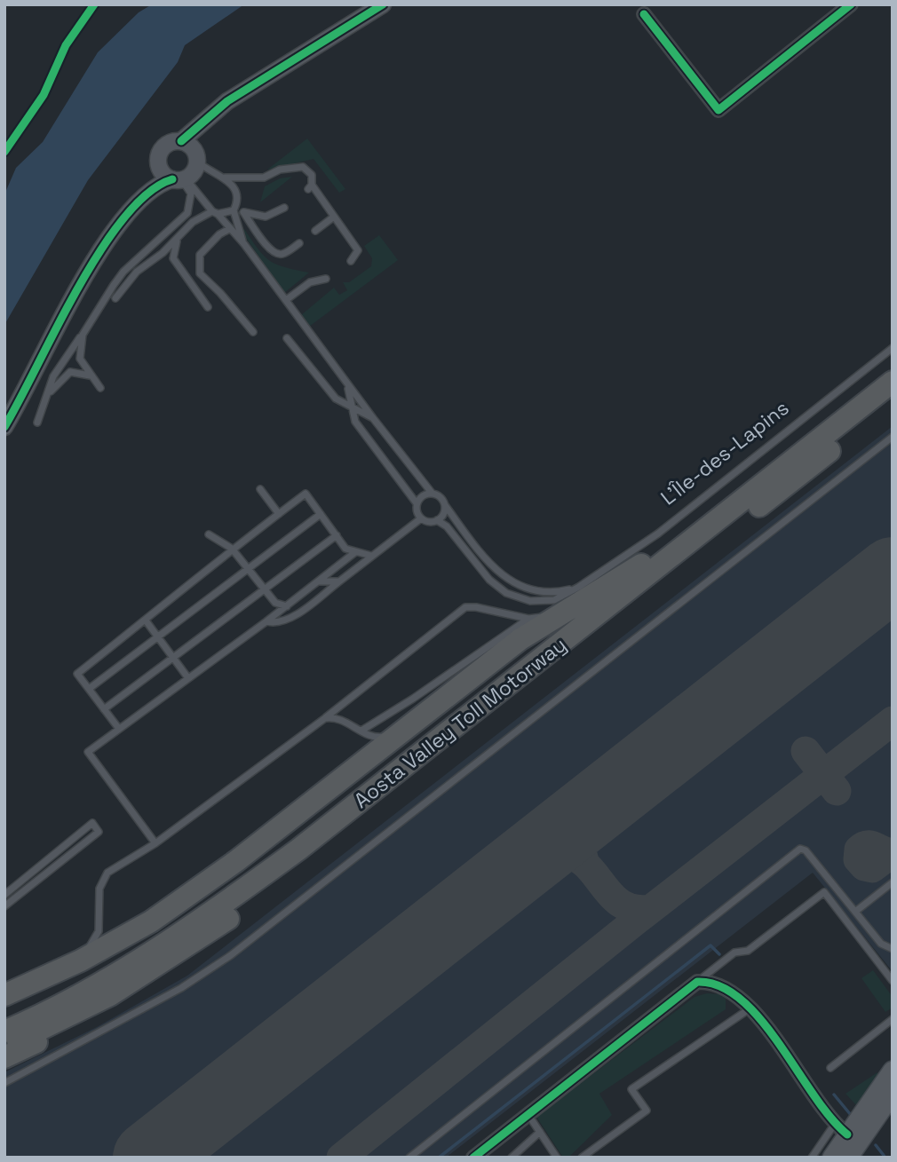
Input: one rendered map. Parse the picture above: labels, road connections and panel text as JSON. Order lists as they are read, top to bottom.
{
  "streets": {
    "highway": ["Aosta Valley Toll Motorway"],
    "lane": ["L'Île-des-Lapins"]
  }
}
